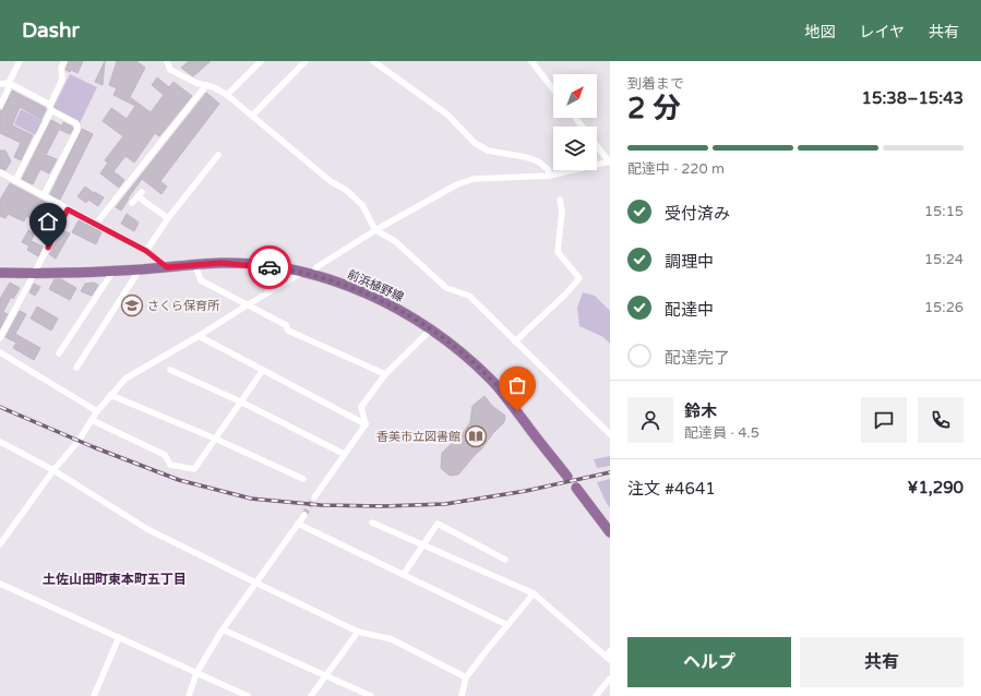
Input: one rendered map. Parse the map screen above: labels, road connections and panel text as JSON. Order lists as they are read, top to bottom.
{
  "streets": {
    "main road": ["前浜植野線"]
  },
  "districts": ["土佐山田町東本町五丁目"],
  "places": {
    "school or university": ["さくら保育所"],
    "library": ["香美市立図書館"]
  },
  "north": "top right",
  "page": {
    "header": "Dashr",
    "nav": ["地図", "レイヤ", "共有"],
    "heading": ["2 分", "到着まで", "15:38–15:43"],
    "panel": [
      "鈴木",
      "配達員 · 4.5",
      "注文 #4641",
      "¥1,290"
    ],
    "bar": "配達中 · 220 m",
    "list": [
      ["受付済み", "15:15"],
      ["調理中", "15:24"],
      ["配達中", "15:26"],
      "配達完了"
    ],
    "buttons": ["ヘルプ", "共有"]
  }
}
